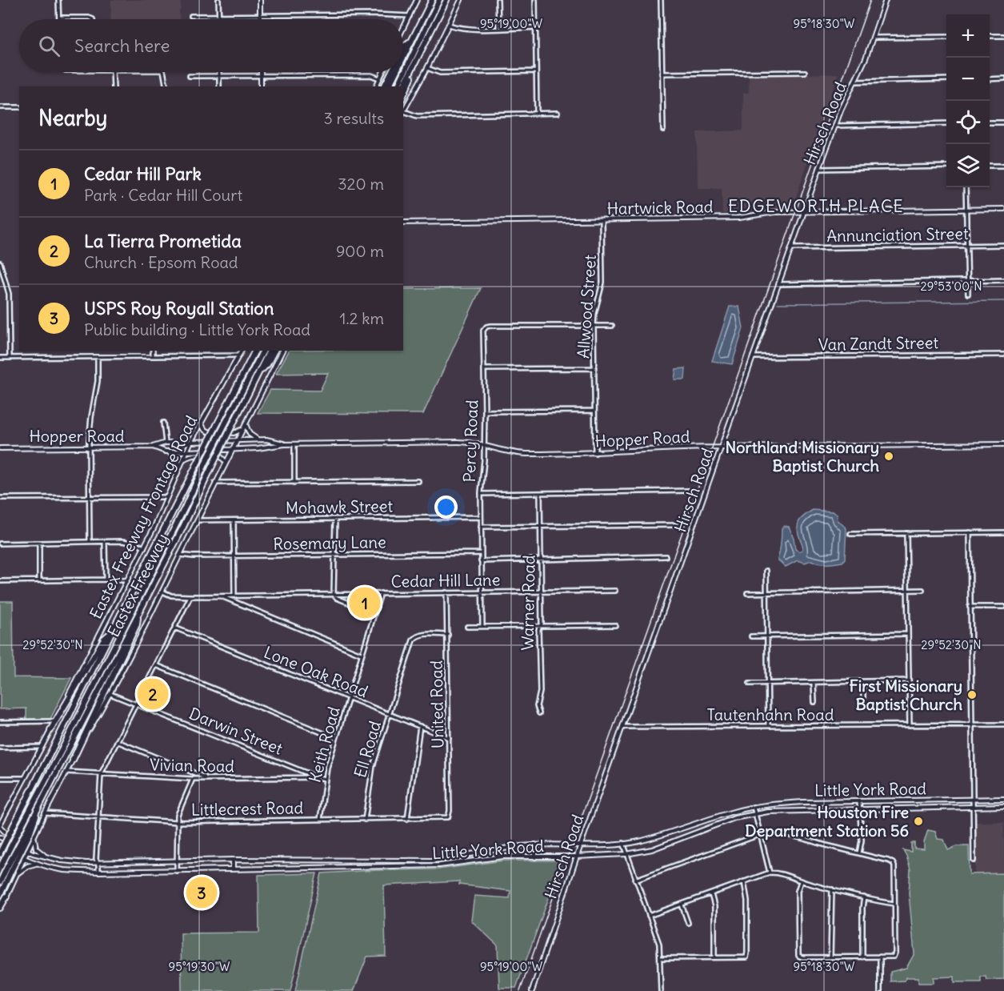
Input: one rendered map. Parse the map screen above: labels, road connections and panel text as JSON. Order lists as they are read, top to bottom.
{
  "streets": {
    "highway": ["Eastex Freeway"],
    "main road": [
      "Hirsch Road",
      "Hartwick Road",
      "Hopper Road",
      "Eastex Freeway Frontage Road",
      "Little York Road"
    ],
    "street": [
      "Annunciation Street",
      "Allwood Street",
      "Van Zandt Street",
      "Percy Road",
      "Mohawk Street",
      "Rosemary Lane",
      "Cedar Hill Lane",
      "Warner Road",
      "Lone Oak Road",
      "United Road",
      "Tautenhahn Road",
      "Darwin Street",
      "Keith Road",
      "Ell Road",
      "Vivian Road",
      "Littlecrest Road"
    ]
  },
  "crossings": [
    ["Hirsch Road", "Hartwick Road"],
    ["Hirsch Road", "Annunciation Street"],
    ["Hirsch Road", "Van Zandt Street"],
    ["Hirsch Road", "Hopper Road"],
    ["Hirsch Road", "Tautenhahn Road"],
    ["Hirsch Road", "Little York Road"],
    ["Hartwick Road", "Allwood Street"],
    ["Allwood Street", "Hopper Road"],
    ["Allwood Street", "Percy Road"],
    ["Hopper Road", "Percy Road"],
    ["Hopper Road", "Eastex Freeway Frontage Road"],
    ["Percy Road", "Mohawk Street"],
    ["Percy Road", "Rosemary Lane"],
    ["Percy Road", "Cedar Hill Lane"],
    ["Cedar Hill Lane", "Warner Road"],
    ["Cedar Hill Lane", "United Road"],
    ["Cedar Hill Lane", "Keith Road"],
    ["Lone Oak Road", "United Road"],
    ["Lone Oak Road", "Keith Road"],
    ["Lone Oak Road", "Ell Road"],
    ["United Road", "Ell Road"],
    ["United Road", "Littlecrest Road"],
    ["Darwin Street", "Keith Road"],
    ["Darwin Street", "Vivian Road"],
    ["Keith Road", "Littlecrest Road"],
    ["Ell Road", "Littlecrest Road"]
  ],
  "districts": ["EDGEWORTH PLACE"],
  "places": ["Northland Missionary Baptist Church", "First Missionary Baptist Church", "Houston Fire Department Station 56"],
  "page": {
    "map_buttons": ["+", "−"],
    "search": "Search here",
    "heading": ["Nearby", "3 results"],
    "list": [
      {
        "mark": "1",
        "name": "Cedar Hill Park",
        "note": "Park · Cedar Hill Court",
        "value": "320 m"
      },
      {
        "mark": "2",
        "name": "La Tierra Prometida",
        "note": "Church · Epsom Road",
        "value": "900 m"
      },
      {
        "mark": "3",
        "name": "USPS Roy Royall Station",
        "note": "Public building · Little York Road",
        "value": "1.2 km"
      }
    ],
    "pins": ["1", "2", "3"]
  },
  "coordinates": [
    "95°19'00\"W",
    "95°18'30\"W",
    "29°53'00\"N",
    "29°52'30\"N",
    "95°19'30\"W"
  ]
}
